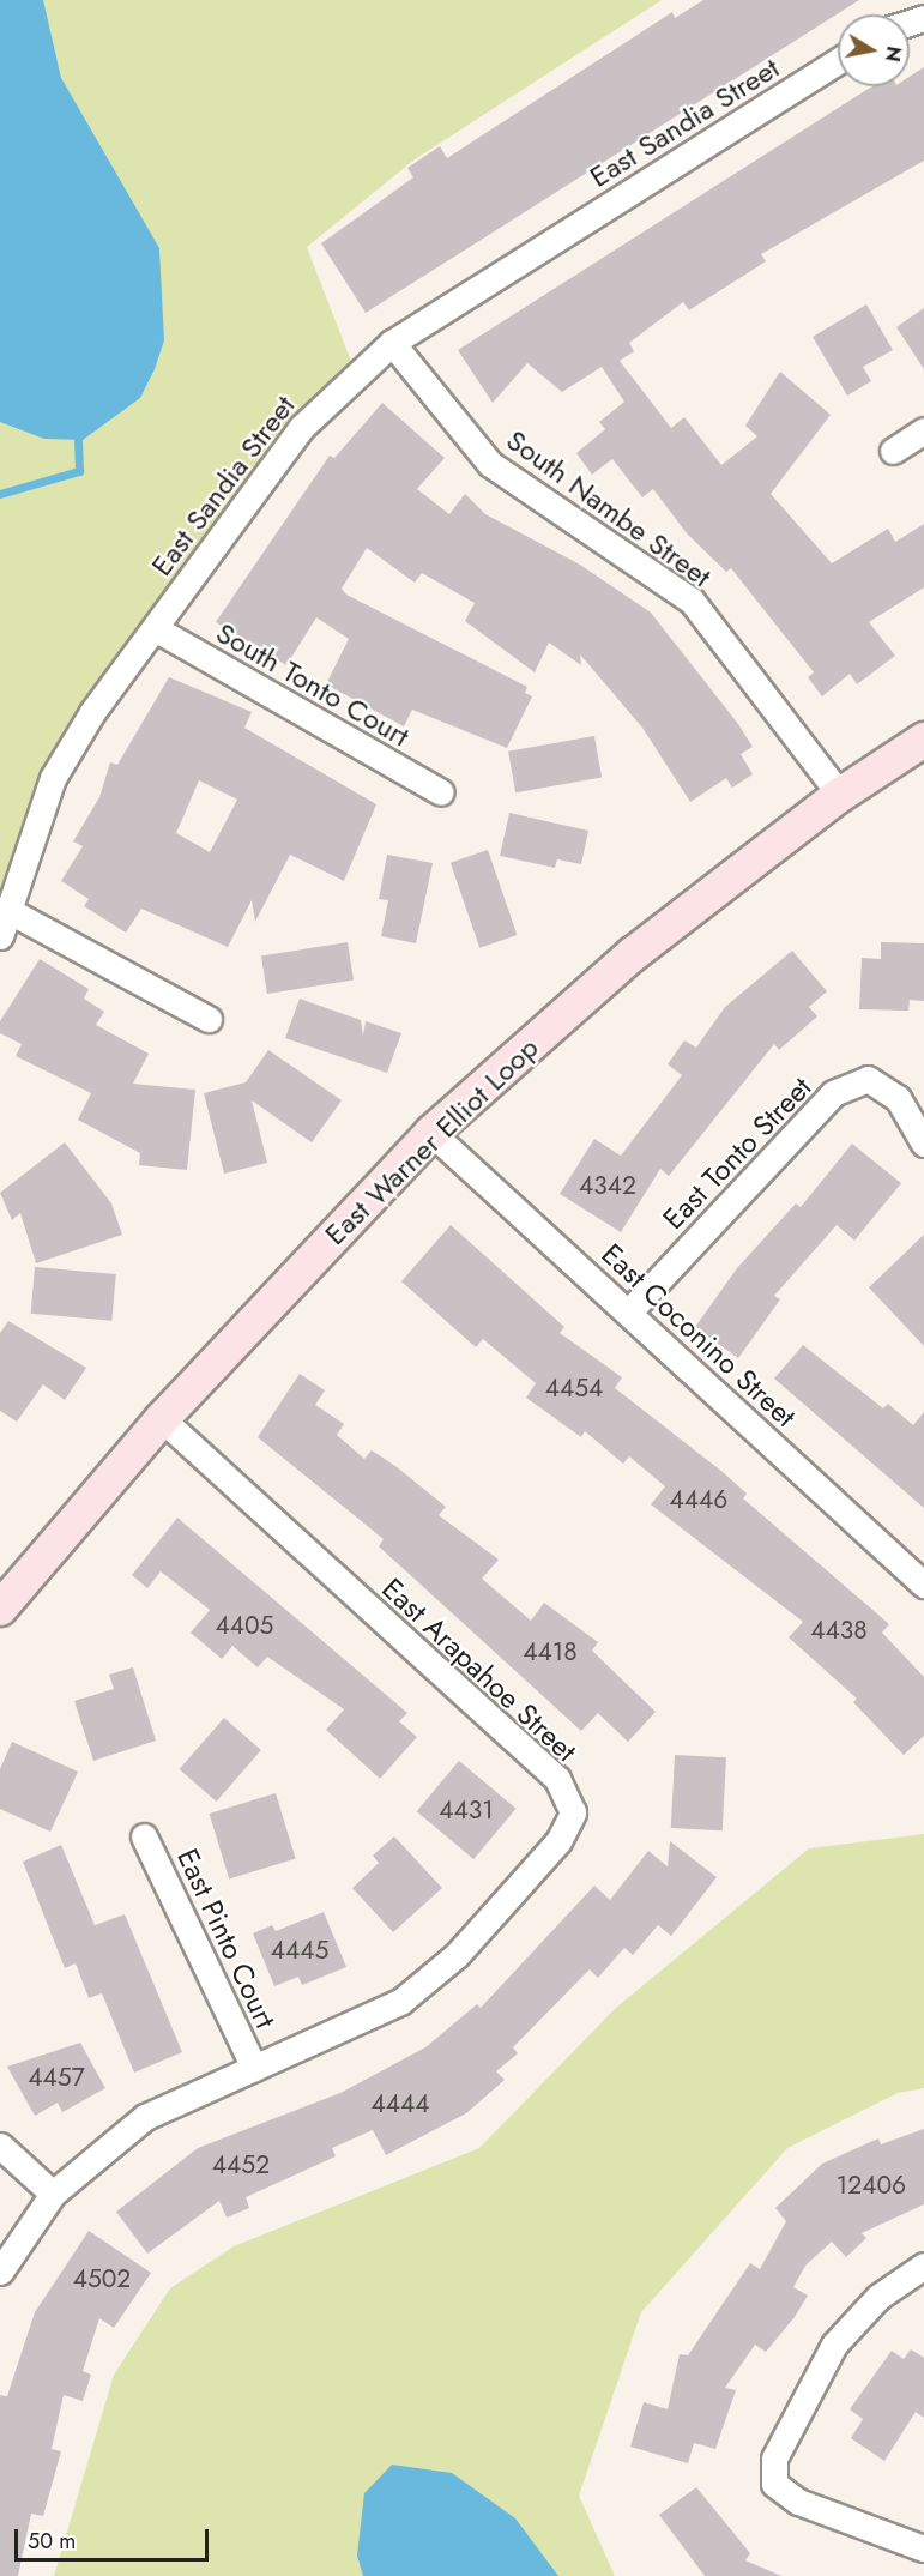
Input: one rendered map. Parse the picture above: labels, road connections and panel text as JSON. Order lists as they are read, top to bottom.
{
  "streets": {
    "main road": ["East Warner Elliot Loop"],
    "street": [
      "East Sandia Street",
      "South Nambe Street",
      "South Tonto Court",
      "East Tonto Street",
      "East Coconino Street",
      "East Arapahoe Street",
      "East Pinto Court"
    ]
  },
  "crossings": [
    ["East Sandia Street", "South Nambe Street"],
    ["East Sandia Street", "South Tonto Court"],
    ["South Nambe Street", "East Warner Elliot Loop"],
    ["East Warner Elliot Loop", "East Coconino Street"],
    ["East Warner Elliot Loop", "East Arapahoe Street"],
    ["East Tonto Street", "East Coconino Street"],
    ["East Arapahoe Street", "East Pinto Court"]
  ],
  "house_numbers": [
    "4342",
    "4454",
    "4446",
    "4405",
    "4438",
    "4418",
    "4431",
    "4445",
    "4457",
    "4444",
    "4452",
    "12406",
    "4502"
  ],
  "scale_bar": "50 m",
  "north": "right"
}
